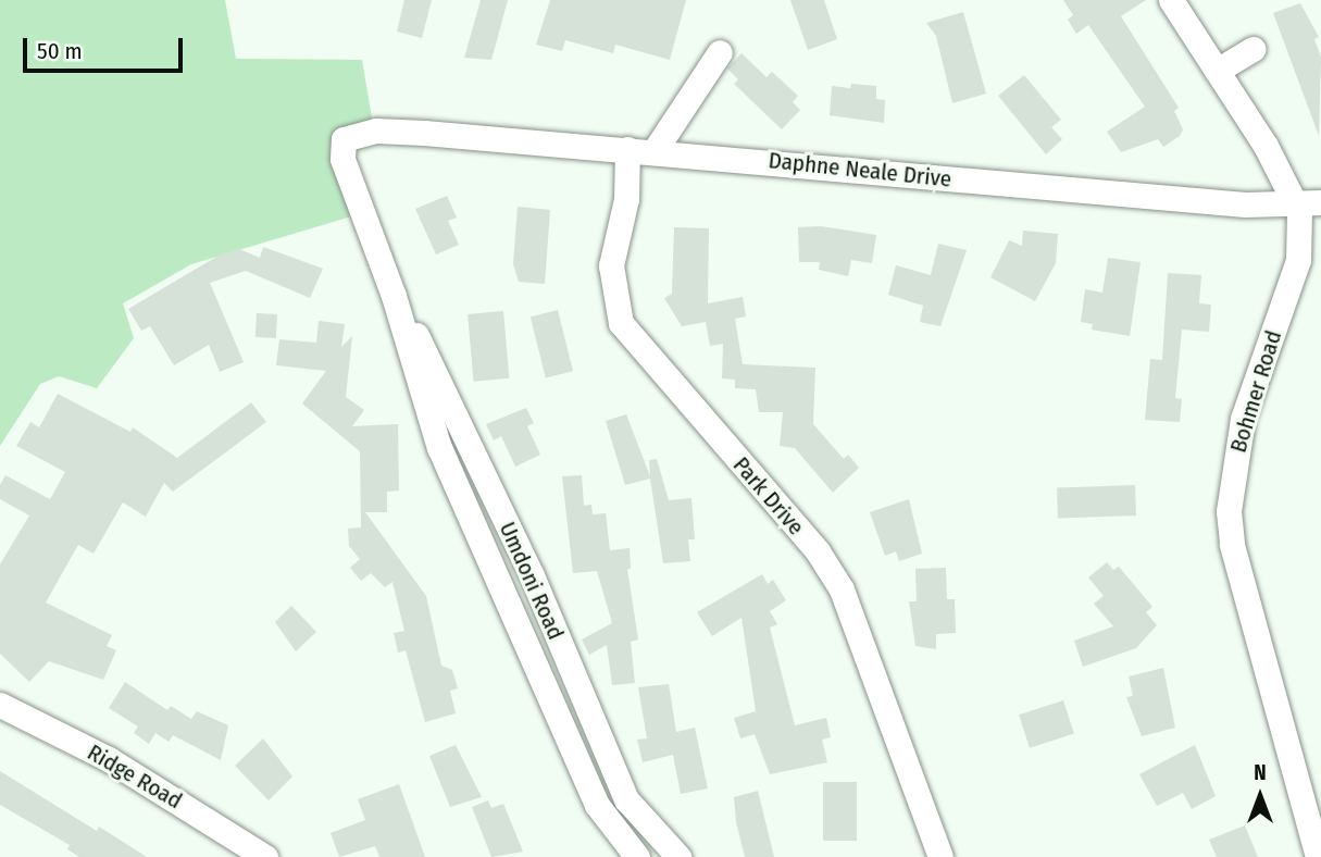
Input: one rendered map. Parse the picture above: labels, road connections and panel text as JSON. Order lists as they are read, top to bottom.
{
  "streets": {
    "street": [
      "Daphne Neale Drive",
      "Bohmer Road",
      "Park Drive",
      "Umdoni Road",
      "Ridge Road"
    ]
  },
  "crossings": [
    ["Daphne Neale Drive", "Bohmer Road"],
    ["Daphne Neale Drive", "Park Drive"],
    ["Daphne Neale Drive", "Umdoni Road"]
  ],
  "scale_bar": "50 m",
  "north": "top"
}
